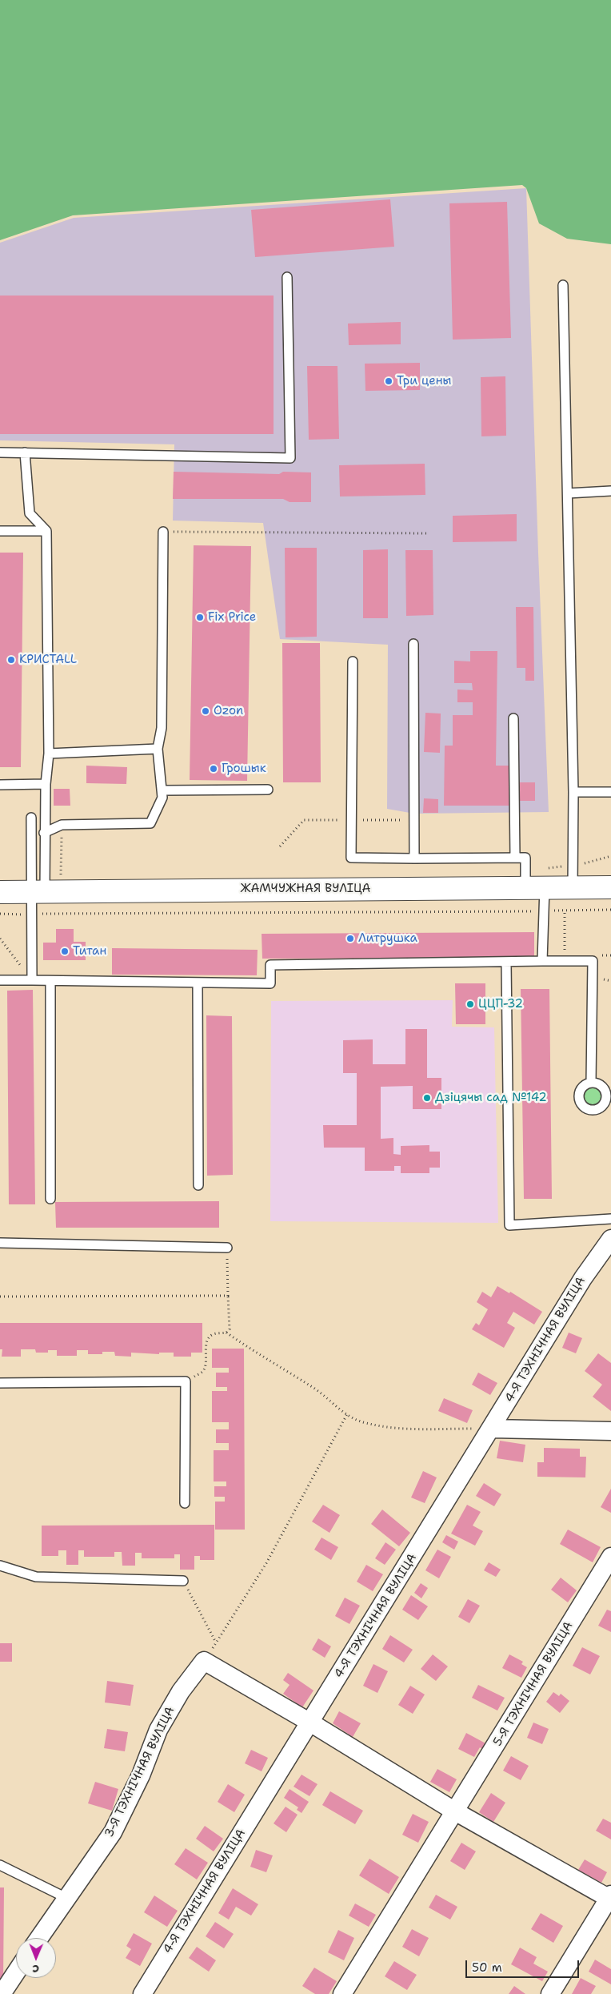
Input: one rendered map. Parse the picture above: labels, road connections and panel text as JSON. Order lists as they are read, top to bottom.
{
  "streets": {
    "main road": ["ЖАМЧУЖНАЯ ВУЛІЦА"],
    "street": ["4-Я ТЭХНІЧНАЯ ВУЛІЦА", "5-Я ТЭХНІЧНАЯ ВУЛІЦА", "3-Я ТЭХНІЧНАЯ ВУЛІЦА"]
  },
  "places": [
    "Три цены",
    "Fix Price",
    "КРИСТАLL",
    "Ozon",
    "Грошык",
    "Литрушка",
    "Титан",
    "ЦЦП-32",
    "Дзіцячы сад №142"
  ],
  "scale_bar": "50 m",
  "north": "bottom"
}
